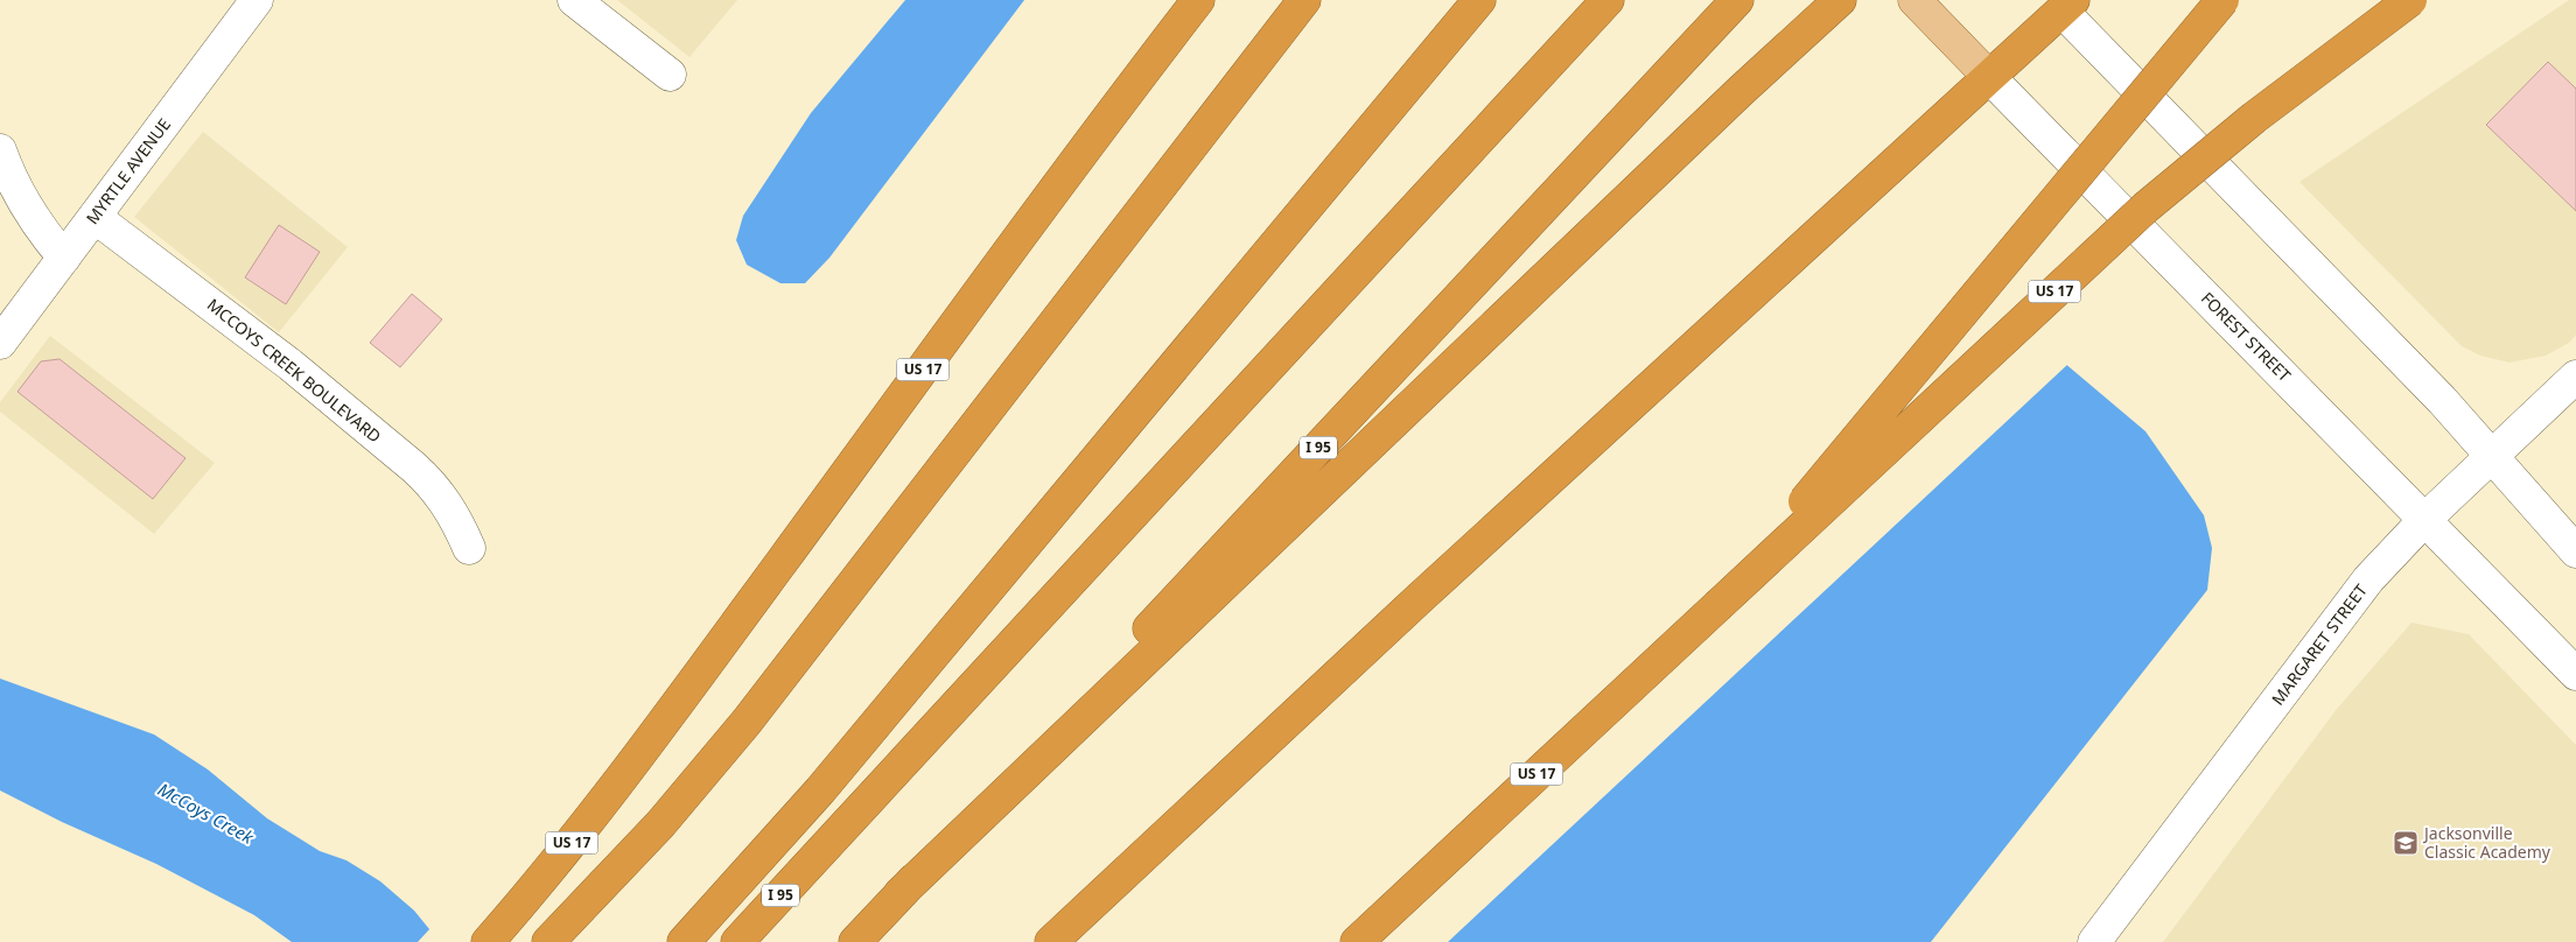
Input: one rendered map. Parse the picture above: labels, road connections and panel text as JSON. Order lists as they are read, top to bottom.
{
  "streets": {
    "highway": ["US 17", "I 95"],
    "main road": ["FOREST STREET"],
    "street": ["MYRTLE AVENUE", "MCCOYS CREEK BOULEVARD", "MARGARET STREET"]
  },
  "crossings": [
    ["MYRTLE AVENUE", "MCCOYS CREEK BOULEVARD"],
    ["FOREST STREET", "MARGARET STREET"]
  ],
  "water": ["McCoys Creek"],
  "places": {
    "school or university": ["Jacksonville Classic Academy"]
  }
}
